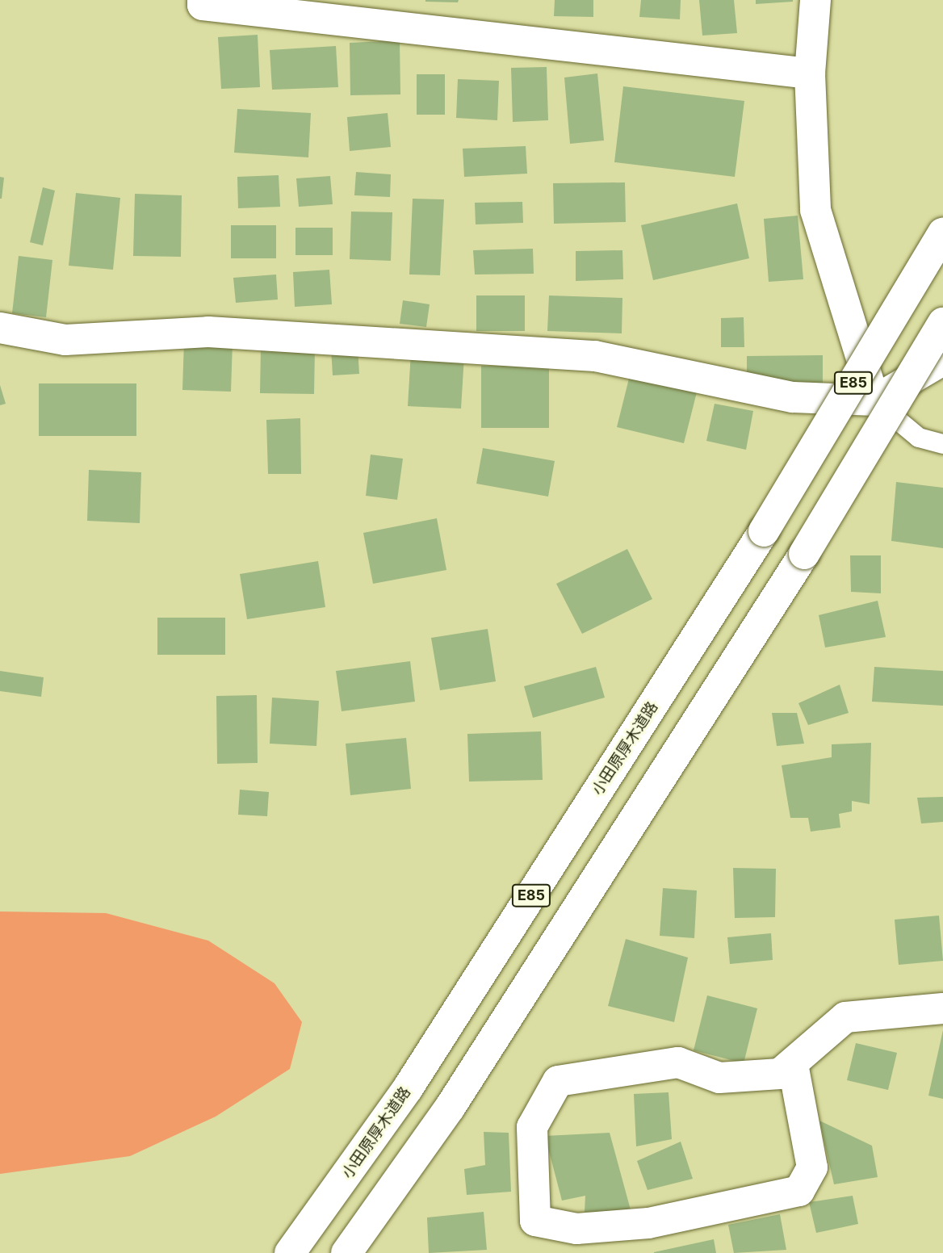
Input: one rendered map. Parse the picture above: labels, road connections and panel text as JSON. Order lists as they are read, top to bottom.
{
  "streets": {
    "main road": ["E85", "小田原厚木道路"]
  }
}
